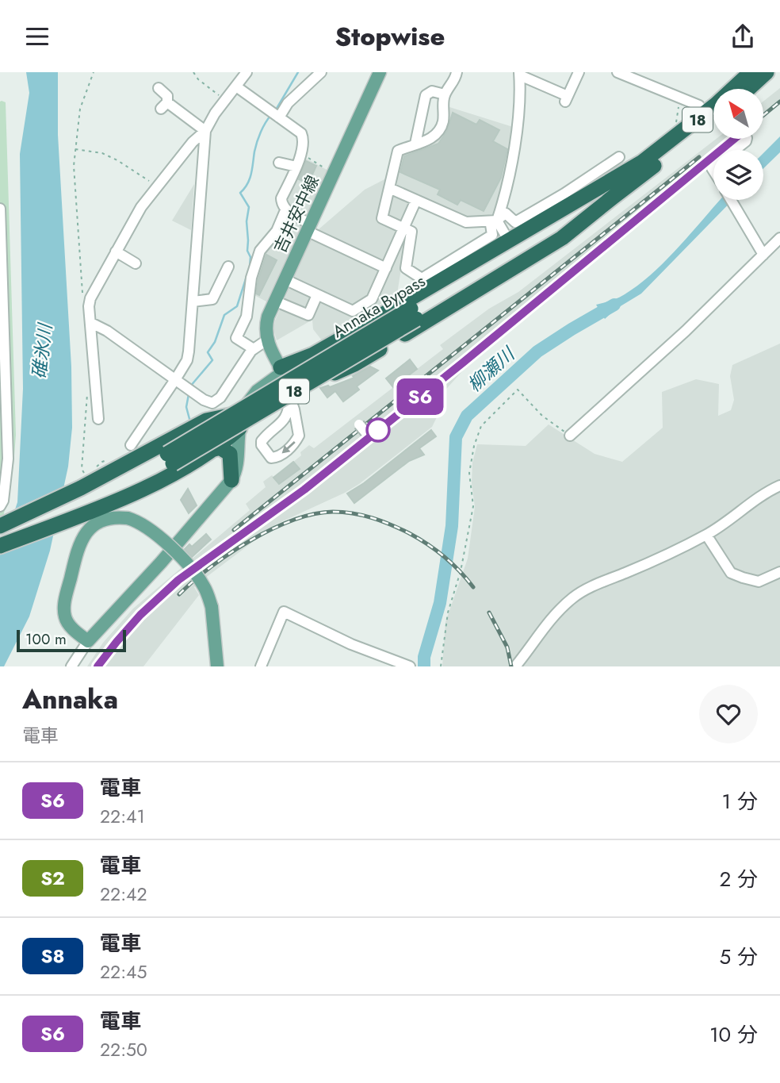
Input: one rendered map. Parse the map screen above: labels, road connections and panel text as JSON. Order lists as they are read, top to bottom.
{
  "streets": {
    "highway": ["18", "Annaka Bypass"],
    "main road": ["吉井安中線"]
  },
  "crossings": [
    ["18", "Annaka Bypass"]
  ],
  "water": ["碓氷川", "柳瀬川"],
  "scale_bar": "100 m",
  "north": "top left",
  "page": {
    "header": "Stopwise",
    "on_map": "S6",
    "scale": "100 m",
    "heading": ["Annaka", "電車"],
    "list": [
      {
        "mark": "S6",
        "name": "電車",
        "note": "22:41",
        "value": "1 分"
      },
      {
        "mark": "S2",
        "name": "電車",
        "note": "22:42",
        "value": "2 分"
      },
      {
        "mark": "S8",
        "name": "電車",
        "note": "22:45",
        "value": "5 分"
      },
      {
        "mark": "S6",
        "name": "電車",
        "note": "22:50",
        "value": "10 分"
      }
    ]
  }
}
